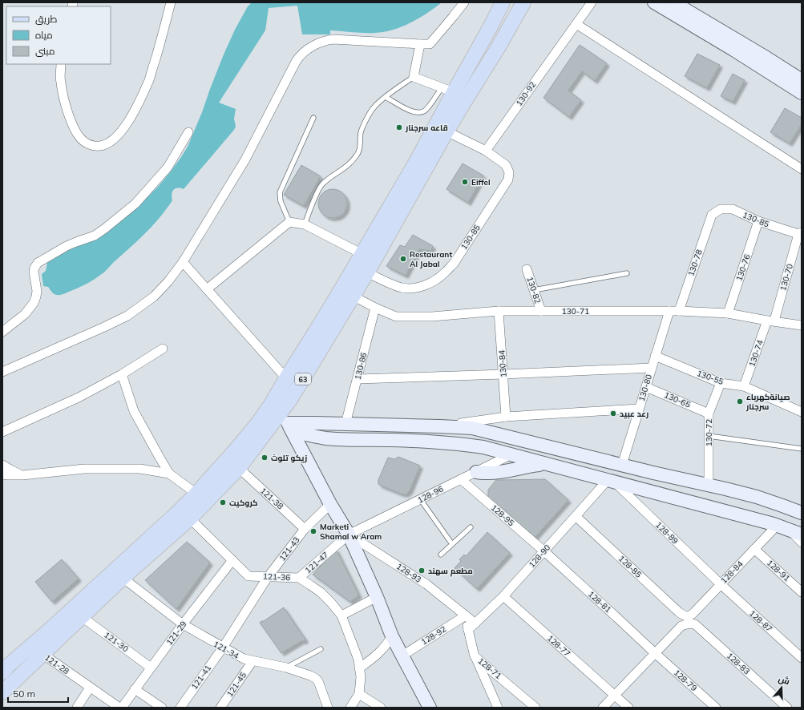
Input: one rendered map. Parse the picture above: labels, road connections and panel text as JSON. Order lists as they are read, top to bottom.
{
  "streets": {
    "main road": ["63"],
    "street": [
      "130-92",
      "130-85",
      "130-78",
      "130-76",
      "130-70",
      "130-82",
      "130-71",
      "130-74",
      "130-84",
      "130-86",
      "130-55",
      "130-80",
      "130-65",
      "130-72",
      "128-96",
      "121-38",
      "128-95",
      "128-89",
      "121-43",
      "128-90",
      "121-47",
      "128-85",
      "128-91",
      "128-84",
      "128-93",
      "121-36",
      "128-81",
      "128-87",
      "121-29",
      "128-92",
      "121-30",
      "128-77",
      "121-34",
      "128-83",
      "121-28",
      "128-71",
      "121-41",
      "128-79",
      "121-45"
    ]
  },
  "crossings": [
    ["130-92", "130-85"],
    ["130-85", "130-78"],
    ["130-85", "130-76"],
    ["130-85", "130-70"],
    ["130-85", "63"],
    ["130-78", "130-71"],
    ["130-76", "130-71"],
    ["130-70", "130-71"],
    ["130-70", "130-74"],
    ["130-82", "130-71"],
    ["130-71", "130-74"],
    ["130-71", "130-84"],
    ["130-71", "130-86"],
    ["130-71", "63"],
    ["130-71", "130-80"],
    ["130-74", "130-55"],
    ["130-55", "130-80"],
    ["130-55", "130-72"],
    ["63", "121-38"],
    ["63", "121-36"],
    ["63", "121-30"],
    ["63", "121-34"],
    ["63", "121-28"],
    ["130-80", "130-65"],
    ["130-65", "130-72"],
    ["128-96", "128-95"],
    ["128-96", "121-47"],
    ["128-96", "128-93"],
    ["121-38", "121-43"],
    ["128-95", "128-90"],
    ["128-95", "128-81"],
    ["128-89", "128-90"],
    ["128-89", "128-84"],
    ["128-89", "128-87"],
    ["121-43", "121-36"],
    ["121-43", "121-34"],
    ["121-43", "121-41"],
    ["128-90", "128-85"],
    ["128-90", "128-93"],
    ["128-90", "128-81"],
    ["128-90", "128-77"],
    ["128-90", "128-71"],
    ["121-47", "128-93"],
    ["121-47", "121-36"],
    ["128-85", "128-84"],
    ["128-85", "128-83"],
    ["128-91", "128-84"],
    ["128-84", "128-81"],
    ["128-84", "128-87"],
    ["128-84", "128-77"],
    ["128-84", "128-83"],
    ["128-84", "128-79"],
    ["128-93", "128-92"],
    ["128-93", "128-71"],
    ["121-36", "121-29"],
    ["128-81", "128-79"],
    ["121-29", "121-30"],
    ["121-29", "121-34"],
    ["121-29", "121-28"],
    ["128-92", "128-71"],
    ["121-34", "121-41"],
    ["121-34", "121-45"]
  ],
  "places": [
    "قاعه سرجنار",
    "Eiffel",
    "Restaurant Al Jabal",
    "صيانةكهرباء سرجنار",
    "رعد عبيد",
    "زيكو تلوث",
    "كروكيت",
    "Marketi Shamal w Aram",
    "مطعم سهند"
  ],
  "legend": ["طريق", "مياه", "مبنى"],
  "scale_bar": "50 m",
  "north": "top"
}
